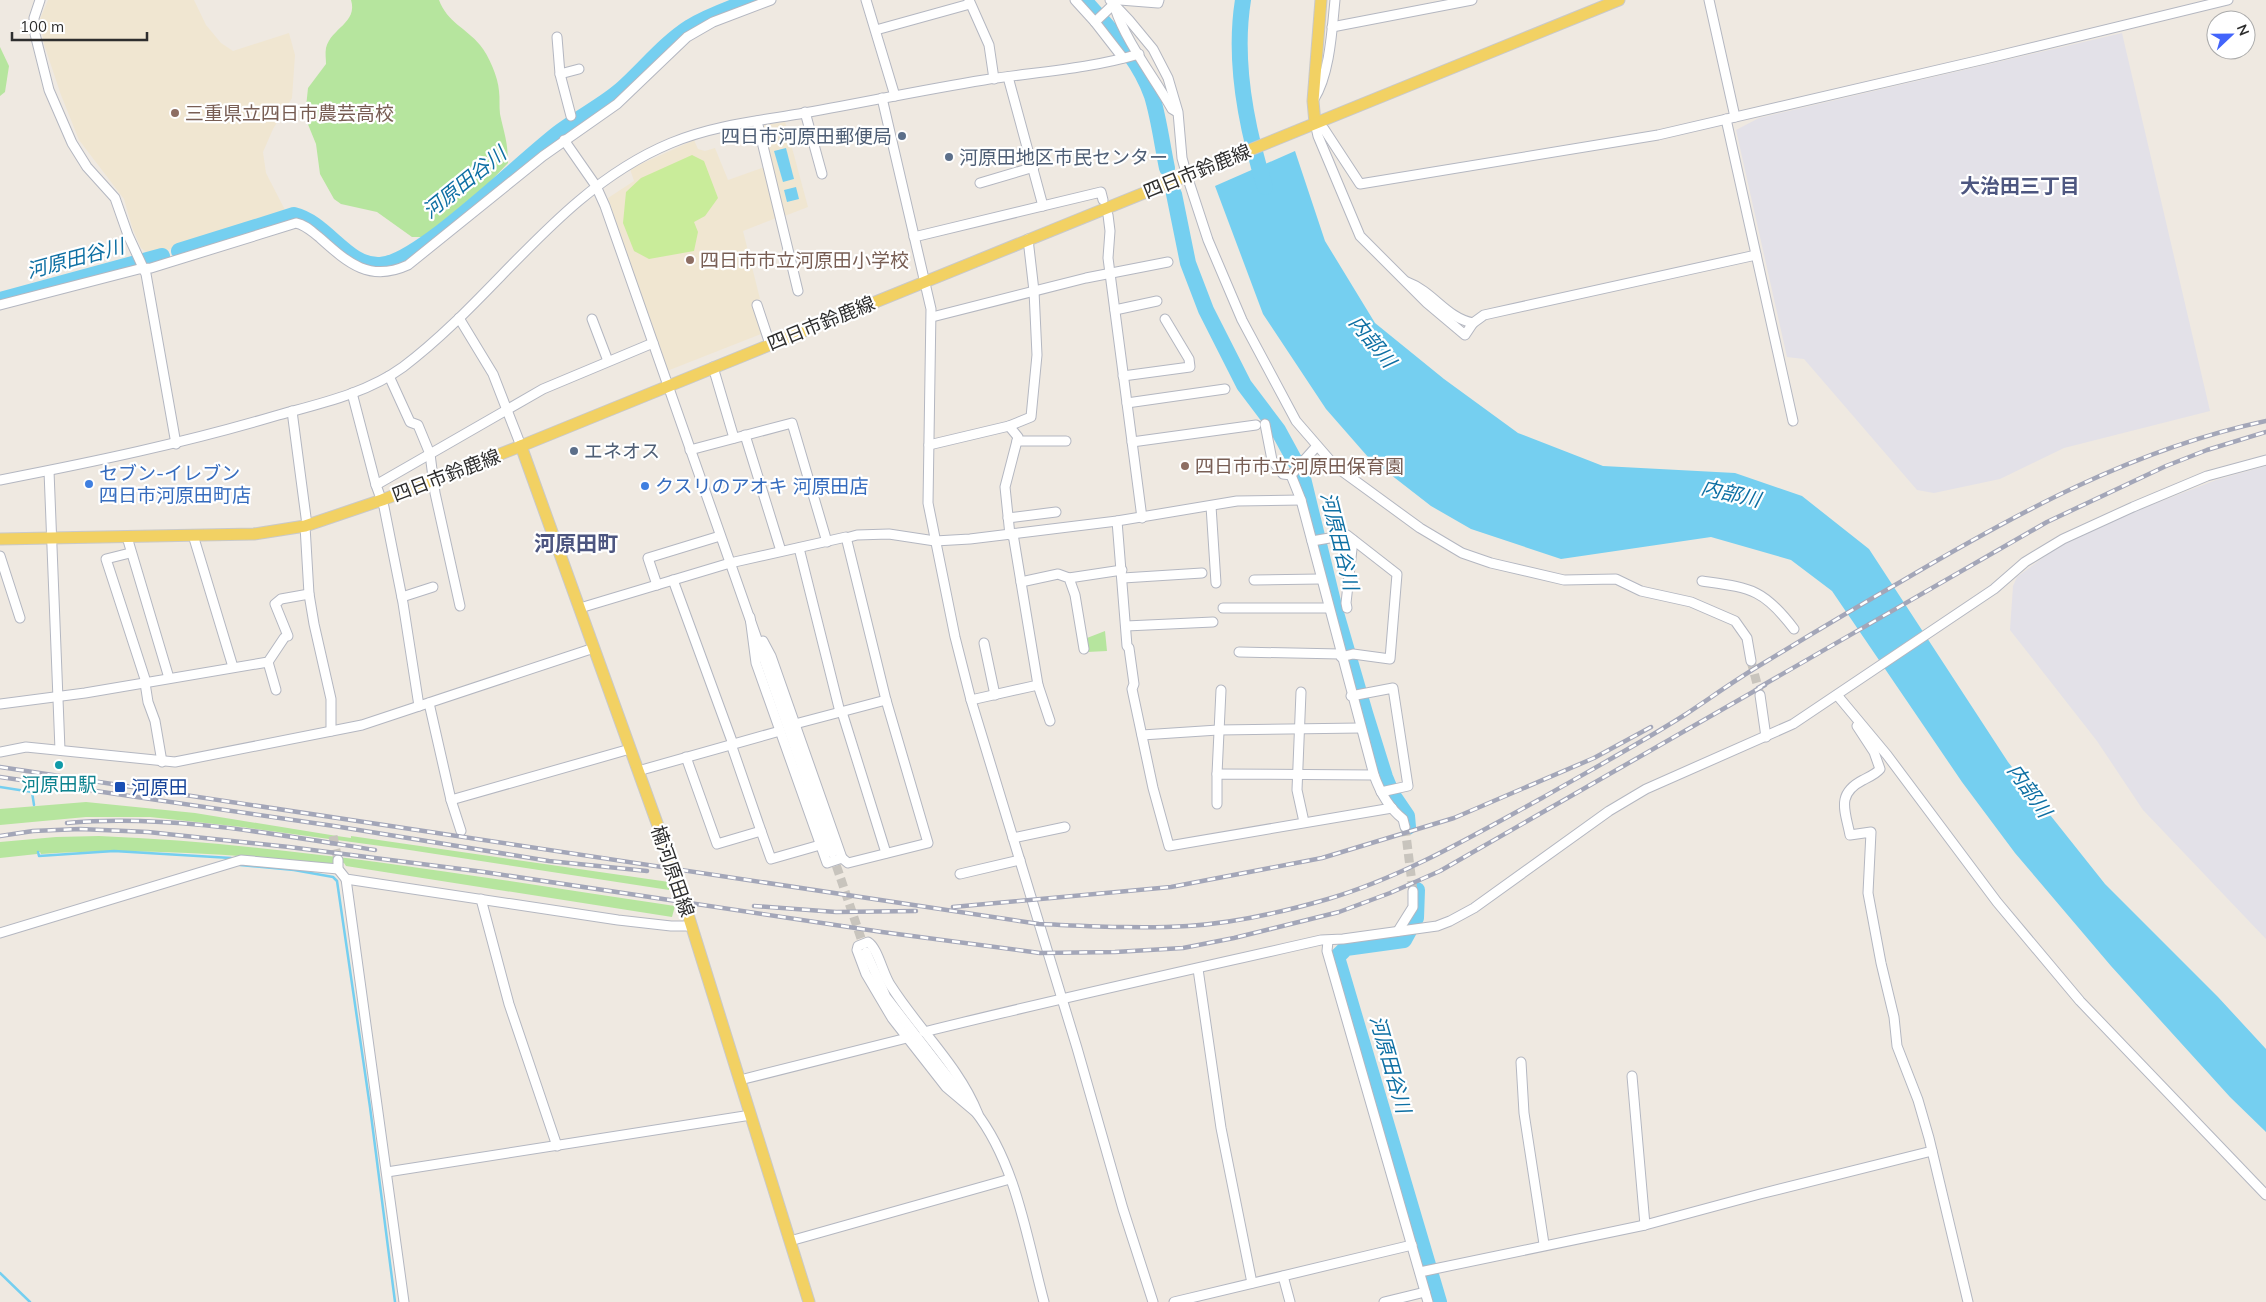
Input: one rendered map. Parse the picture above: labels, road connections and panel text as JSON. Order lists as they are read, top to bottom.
{
  "streets": {
    "main road": ["四日市鈴鹿線", "楠河原田線"]
  },
  "crossings": [
    ["四日市鈴鹿線", "楠河原田線"]
  ],
  "districts": ["大治田三丁目", "河原田町"],
  "water": ["河原田谷川", "内部川"],
  "places": {
    "other": [
      "三重県立四日市農芸高校",
      "四日市河原田郵便局",
      "河原田地区市民センター",
      "四日市市立河原田小学校",
      "エネオス",
      "四日市市立河原田保育園",
      "セブン-イレブン 四日市河原田町店",
      "クスリのアオキ 河原田店",
      "河原田駅"
    ],
    "transit": ["河原田"]
  },
  "scale_bar": "100 m",
  "north": "right"
}
